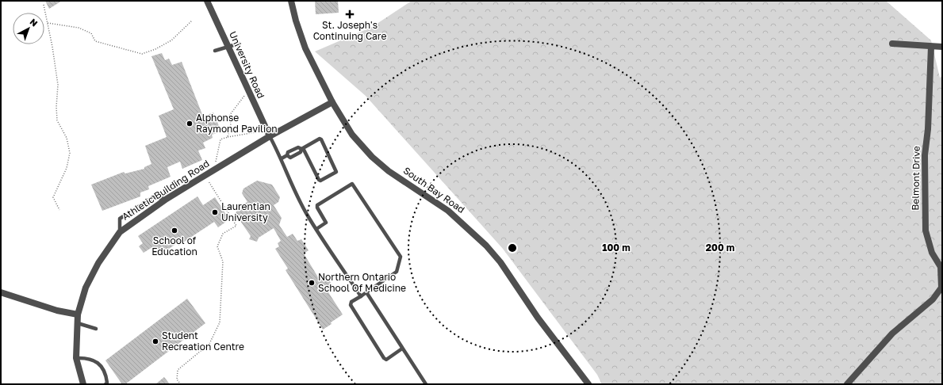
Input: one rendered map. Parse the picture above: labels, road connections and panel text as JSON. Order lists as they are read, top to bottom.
{
  "streets": {
    "street": [
      "University Road",
      "Belmont Drive",
      "Athletic Building Road",
      "South Bay Road"
    ]
  },
  "crossings": [
    ["University Road", "Athletic Building Road"],
    ["Athletic Building Road", "South Bay Road"]
  ],
  "places": {
    "health": ["St. Joseph's Continuing Care"],
    "other": [
      "Alphonse Raymond Pavilion",
      "Laurentian University",
      "School of Education",
      "Northern Ontario School Of Medicine",
      "Student Recreation Centre"
    ]
  },
  "north": "top right",
  "rings": ["100 m", "200 m"]
}
